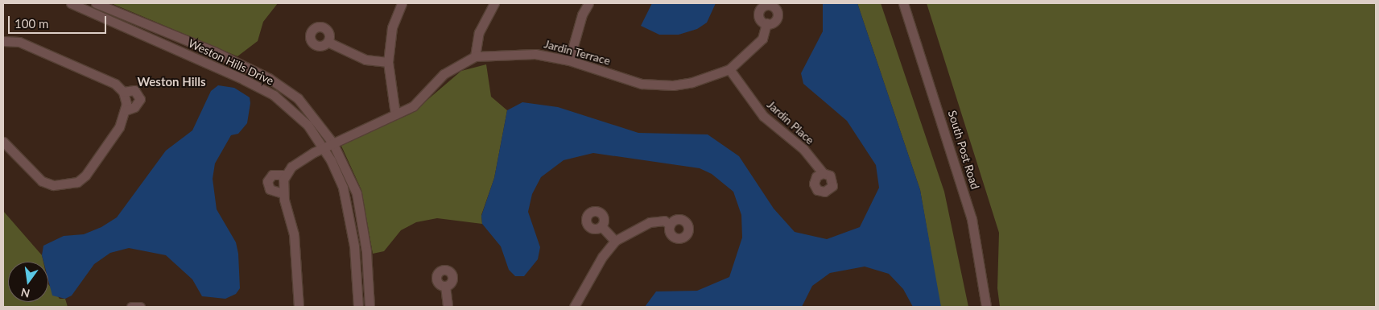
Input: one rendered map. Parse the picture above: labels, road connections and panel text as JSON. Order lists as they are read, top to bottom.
{
  "streets": {
    "street": [
      "Jardin Terrace",
      "Weston Hills Drive",
      "Jardin Place",
      "South Post Road"
    ]
  },
  "crossings": [
    ["Jardin Terrace", "Weston Hills Drive"],
    ["Jardin Terrace", "Jardin Place"]
  ],
  "districts": ["Weston Hills"],
  "scale_bar": "100 m",
  "north": "bottom"
}
